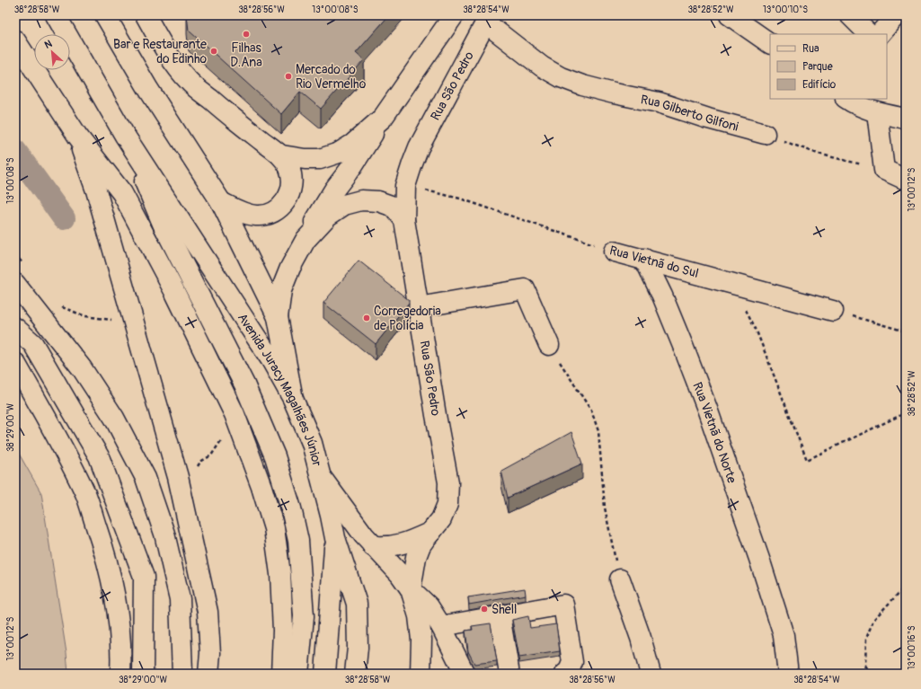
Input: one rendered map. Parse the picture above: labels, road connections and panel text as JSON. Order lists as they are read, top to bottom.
{
  "streets": {
    "street": [
      "Rua São Pedro",
      "Rua Gilberto Gilfoni",
      "Rua Vietnã do Sul",
      "Avenida Juracy Magalhães Júnior",
      "Rua Vietnã do Norte"
    ]
  },
  "crossings": [
    ["Rua São Pedro", "Rua Gilberto Gilfoni"],
    ["Rua São Pedro", "Rua Vietnã do Sul"],
    ["Rua Vietnã do Sul", "Rua Vietnã do Norte"]
  ],
  "places": [
    "Filhas D.Ana",
    "Bar e Restaurante do Edinho",
    "Mercado do Rio Vermelho",
    "Corregedoria de Polícia",
    "Shell"
  ],
  "legend": ["Rua", "Parque", "Edifício"],
  "north": "top left",
  "coordinates": [
    "38°28'58\"W",
    "38°28'56\"W",
    "13°00'08\"S",
    "38°28'54\"W",
    "38°28'52\"W",
    "13°00'10\"S",
    "13°00'12\"S",
    "38°29'00\"W",
    "13°00'16\"S"
  ]
}
